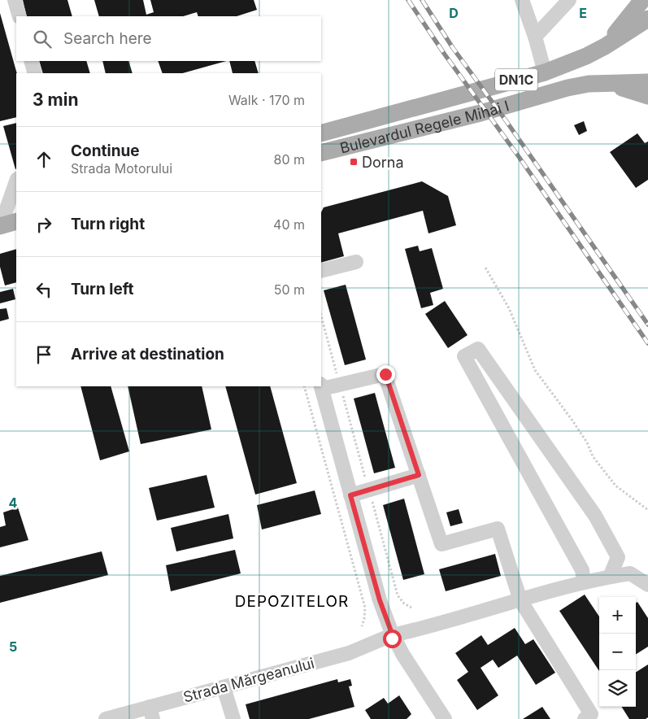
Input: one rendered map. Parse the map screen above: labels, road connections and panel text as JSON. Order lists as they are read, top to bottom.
{
  "streets": {
    "main road": ["DN1C", "Bulevardul Regele Mihai I"],
    "street": ["Strada Mărgeanului"]
  },
  "districts": ["DEPOZITELOR"],
  "places": {
    "transit": ["Dorna"]
  },
  "page": {
    "search": "Search here",
    "heading": ["3 min", "Walk · 170 m"],
    "list": [
      ["Continue", "Strada Motorului", "80 m"],
      ["Turn right", "40 m"],
      ["Turn left", "50 m"],
      "Arrive at destination"
    ],
    "map_buttons": ["+", "−"]
  },
  "grid": {
    "columns": ["D", "E"],
    "rows": ["4", "5"]
  }
}
